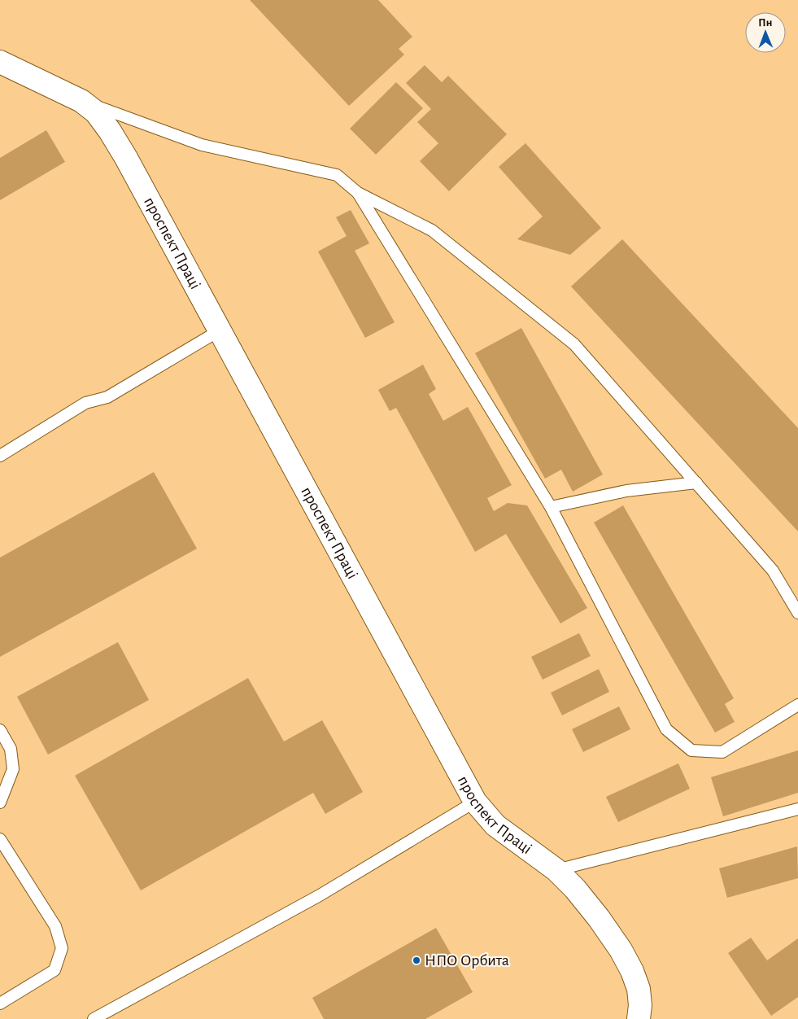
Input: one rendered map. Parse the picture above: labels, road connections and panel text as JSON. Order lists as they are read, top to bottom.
{
  "streets": {
    "street": ["проспект Праці"]
  },
  "places": ["НПО Орбита"],
  "north": "top"
}
